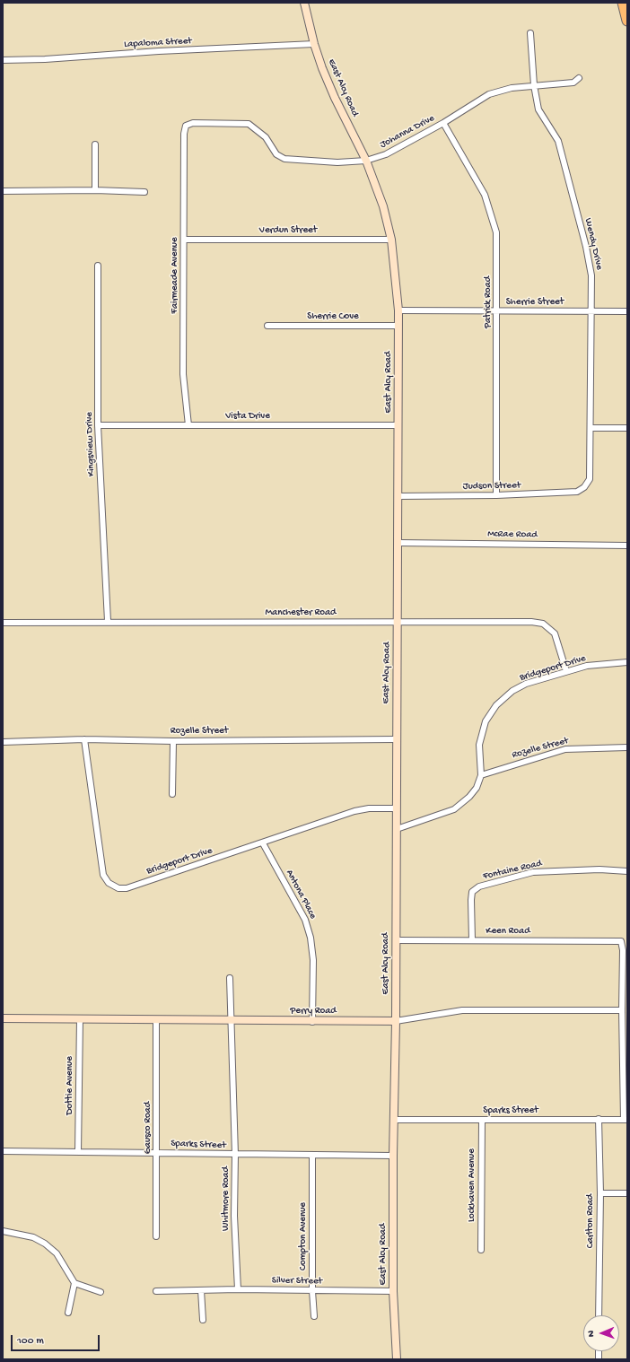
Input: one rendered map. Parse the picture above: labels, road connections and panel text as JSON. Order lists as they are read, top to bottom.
{
  "streets": {
    "street": [
      "Lapaloma Street",
      "East Alcy Road",
      "Johanna Drive",
      "Verdun Street",
      "Wendy Drive",
      "Fairmeade Avenue",
      "Patrick Road",
      "Sherrie Street",
      "Sherrie Cove",
      "Vista Drive",
      "Kingsview Drive",
      "Judson Street",
      "McRae Road",
      "Manchester Road",
      "Bridgeport Drive",
      "Rozelle Street",
      "Fontaine Road",
      "Antona Place",
      "Keen Road",
      "Perry Road",
      "Dottie Avenue",
      "Sparks Street",
      "Gausco Road",
      "Lockhaven Avenue",
      "Whitmore Road",
      "Carlton Road",
      "Compton Avenue",
      "Silver Street"
    ]
  },
  "crossings": [
    ["Lapaloma Street", "East Alcy Road"],
    ["East Alcy Road", "Johanna Drive"],
    ["East Alcy Road", "Verdun Street"],
    ["East Alcy Road", "Sherrie Street"],
    ["East Alcy Road", "Sherrie Cove"],
    ["East Alcy Road", "Vista Drive"],
    ["East Alcy Road", "Judson Street"],
    ["East Alcy Road", "McRae Road"],
    ["East Alcy Road", "Manchester Road"],
    ["East Alcy Road", "Bridgeport Drive"],
    ["East Alcy Road", "Rozelle Street"],
    ["East Alcy Road", "Keen Road"],
    ["East Alcy Road", "Perry Road"],
    ["East Alcy Road", "Sparks Street"],
    ["East Alcy Road", "Silver Street"],
    ["Johanna Drive", "Wendy Drive"],
    ["Johanna Drive", "Fairmeade Avenue"],
    ["Johanna Drive", "Patrick Road"],
    ["Verdun Street", "Fairmeade Avenue"],
    ["Wendy Drive", "Sherrie Street"],
    ["Wendy Drive", "Judson Street"],
    ["Fairmeade Avenue", "Vista Drive"],
    ["Patrick Road", "Sherrie Street"],
    ["Patrick Road", "Judson Street"],
    ["Vista Drive", "Kingsview Drive"],
    ["Kingsview Drive", "Manchester Road"],
    ["Manchester Road", "Bridgeport Drive"],
    ["Bridgeport Drive", "Rozelle Street"],
    ["Bridgeport Drive", "Antona Place"],
    ["Fontaine Road", "Keen Road"],
    ["Antona Place", "Perry Road"],
    ["Perry Road", "Dottie Avenue"],
    ["Perry Road", "Gausco Road"],
    ["Perry Road", "Whitmore Road"],
    ["Dottie Avenue", "Sparks Street"],
    ["Sparks Street", "Gausco Road"],
    ["Sparks Street", "Lockhaven Avenue"],
    ["Sparks Street", "Whitmore Road"],
    ["Sparks Street", "Carlton Road"],
    ["Sparks Street", "Compton Avenue"],
    ["Whitmore Road", "Silver Street"],
    ["Compton Avenue", "Silver Street"]
  ],
  "scale_bar": "100 m",
  "north": "left"
}
